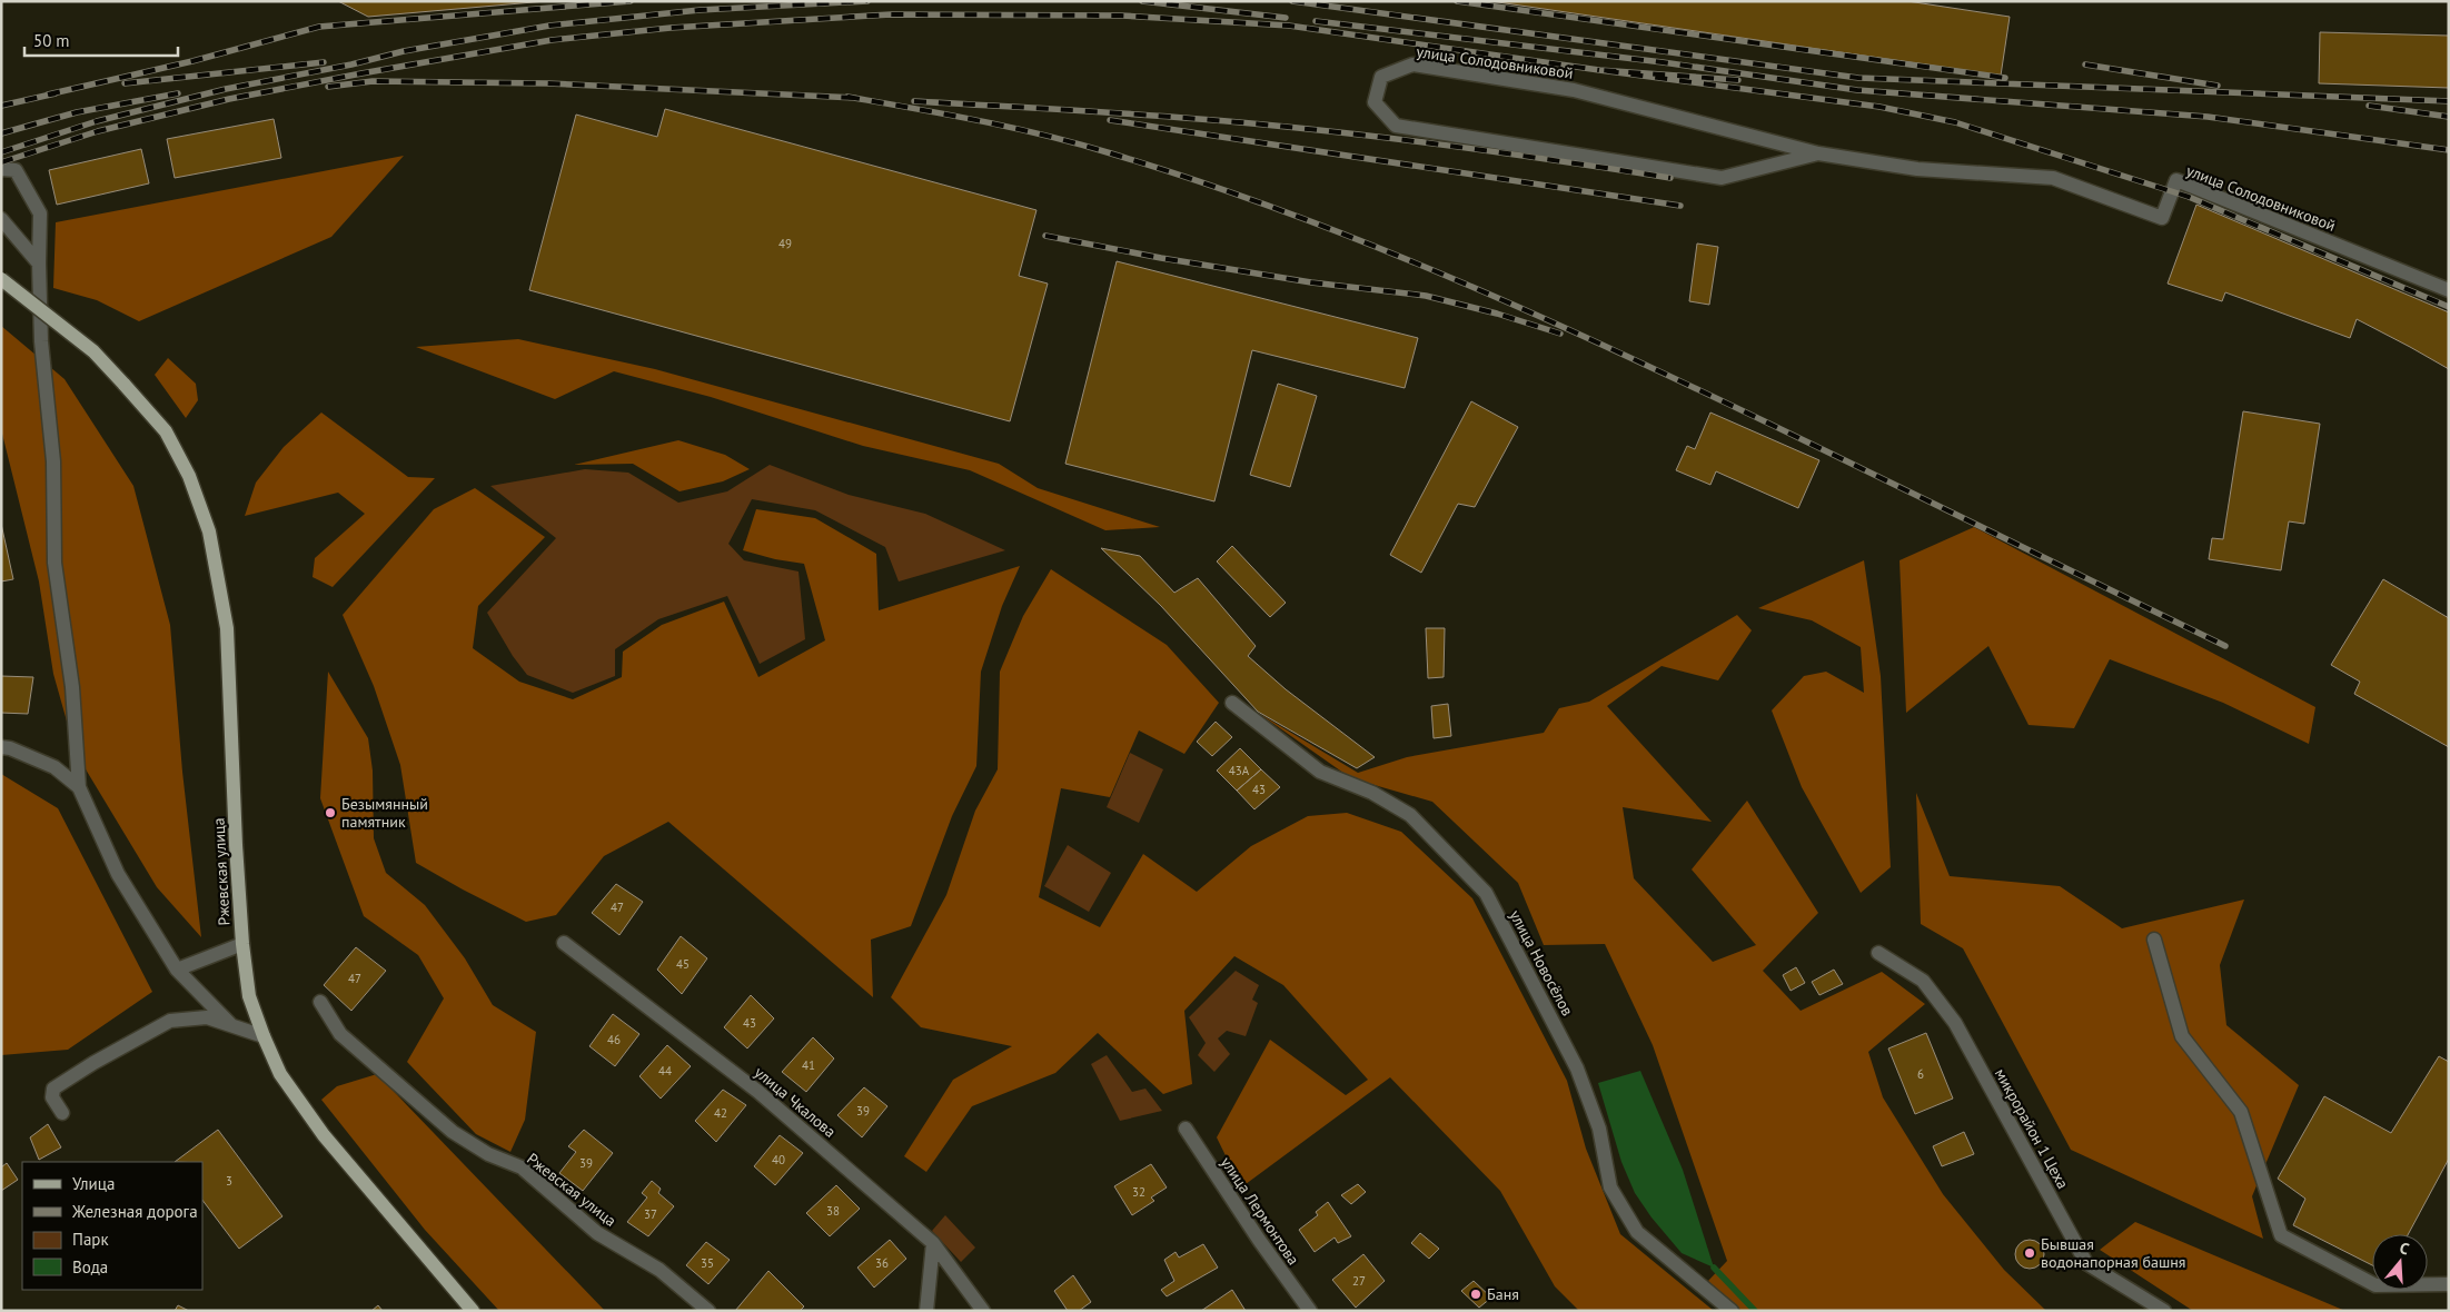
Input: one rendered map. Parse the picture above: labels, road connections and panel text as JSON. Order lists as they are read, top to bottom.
{
  "streets": {
    "main road": ["Ржевская улица"],
    "street": [
      "улица Солодовниковой",
      "улица Новосёлов",
      "улица Чкалова",
      "микрорайон 1 Цеха",
      "улица Лермонтова"
    ]
  },
  "places": ["Безымянный памятник", "Бывшая водонапорная башня", "Баня"],
  "house_numbers": [
    "49",
    "43А",
    "43",
    "47",
    "45",
    "47",
    "43",
    "46",
    "41",
    "44",
    "6",
    "39",
    "42",
    "40",
    "39",
    "3",
    "32",
    "38",
    "37",
    "35",
    "36",
    "27"
  ],
  "legend": [
    "Улица",
    "Железная дорога",
    "Парк",
    "Вода"
  ],
  "scale_bar": "50 m",
  "north": "top"
}
